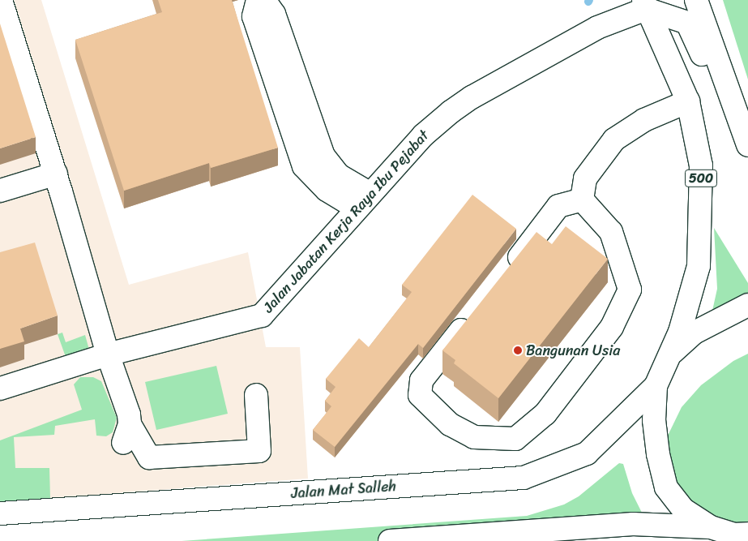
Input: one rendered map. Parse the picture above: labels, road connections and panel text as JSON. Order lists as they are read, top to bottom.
{
  "streets": {
    "main road": ["500", "Jalan Jabatan Kerja Raya Ibu Pejabat", "Jalan Mat Salleh"]
  },
  "crossings": [
    ["500", "Jalan Jabatan Kerja Raya Ibu Pejabat"],
    ["500", "Jalan Mat Salleh"]
  ],
  "places": ["Bangunan Usia"]
}
